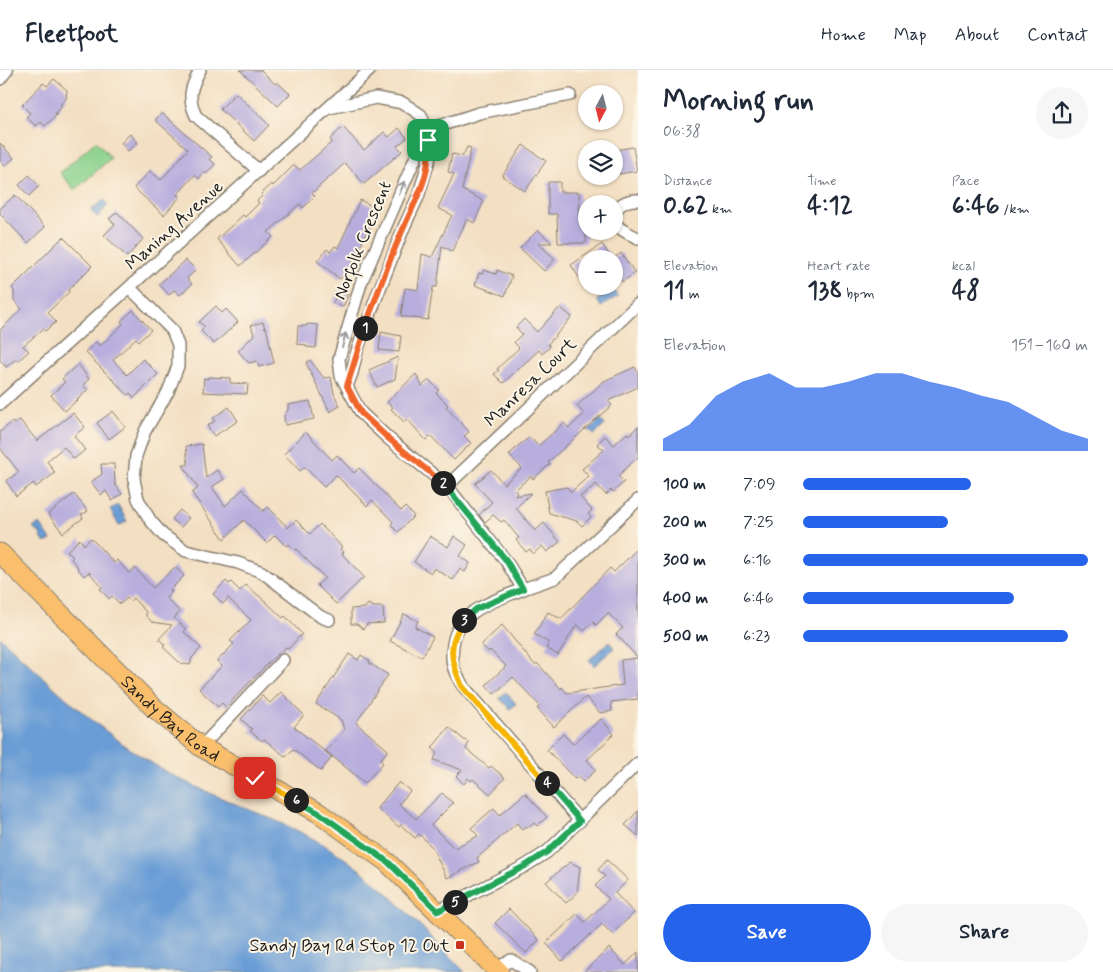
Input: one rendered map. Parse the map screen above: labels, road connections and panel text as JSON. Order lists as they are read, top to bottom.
{
  "streets": {
    "main road": ["Sandy Bay Road"],
    "street": ["Maning Avenue", "Norfolk Crescent", "Manresa Court"]
  },
  "crossings": [
    ["Norfolk Crescent", "Manresa Court"]
  ],
  "places": {
    "transit": ["Sandy Bay Rd Stop 12 Out"]
  },
  "north": "bottom",
  "page": {
    "header": "Fleetfoot",
    "nav": [
      "Home",
      "Map",
      "About",
      "Contact"
    ],
    "heading": ["Morning run", "06:38"],
    "map_buttons": ["+", "−"],
    "stats": [
      ["Distance", "0.62 km"],
      ["Time", "4:12"],
      ["Pace", "6:46 /km"],
      ["Elevation", "11 m"],
      ["Heart rate", "138 bpm"],
      ["kcal", "48"]
    ],
    "pins": [
      "1",
      "2",
      "3",
      "4",
      "6",
      "5"
    ],
    "chart": ["Elevation", "151–160 m"],
    "list": [
      {
        "name": "100 m",
        "note": "7:09"
      },
      {
        "name": "200 m",
        "note": "7:25"
      },
      {
        "name": "300 m",
        "note": "6:16"
      },
      {
        "name": "400 m",
        "note": "6:46"
      },
      {
        "name": "500 m",
        "note": "6:23"
      }
    ],
    "buttons": ["Save", "Share"]
  }
}
